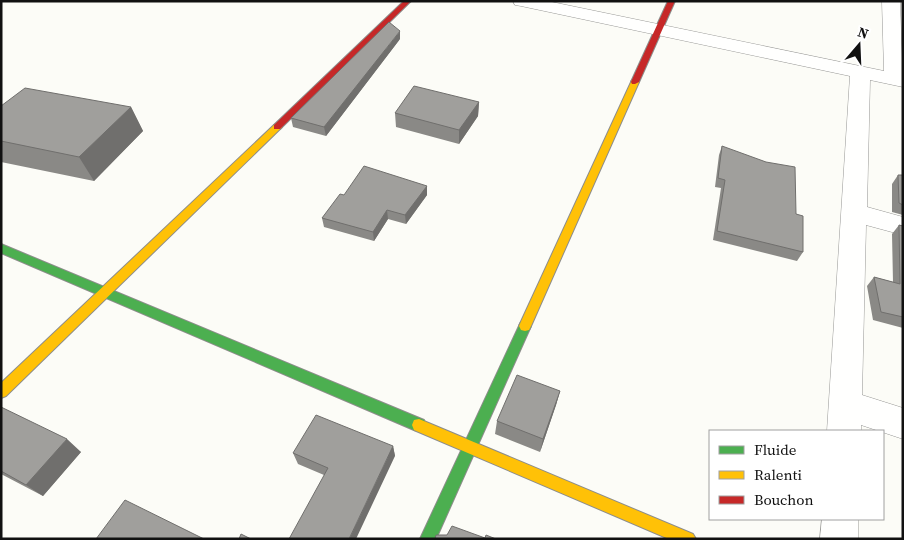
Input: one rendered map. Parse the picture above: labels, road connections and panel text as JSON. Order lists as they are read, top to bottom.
{
  "legend": ["Fluide", "Ralenti", "Bouchon"],
  "north": "top"
}
